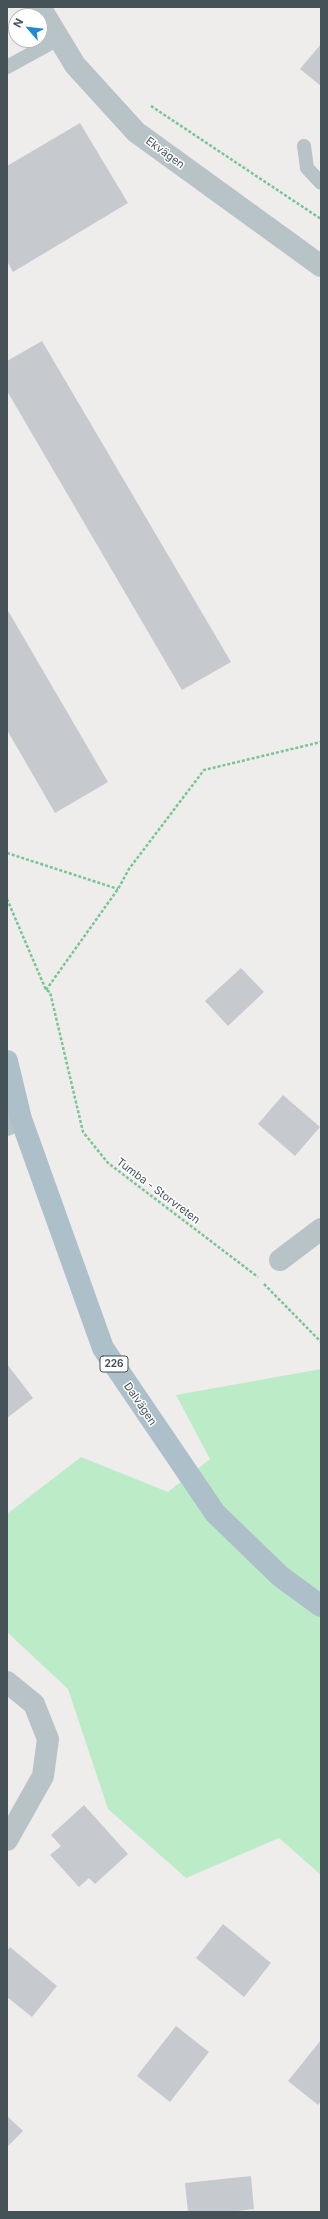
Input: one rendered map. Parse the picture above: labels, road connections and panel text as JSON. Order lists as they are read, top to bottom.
{
  "streets": {
    "main road": ["226", "Dalvägen"],
    "street": ["Ekvägen"],
    "path": ["Tumba - Storvreten"]
  },
  "north": "top left"
}
